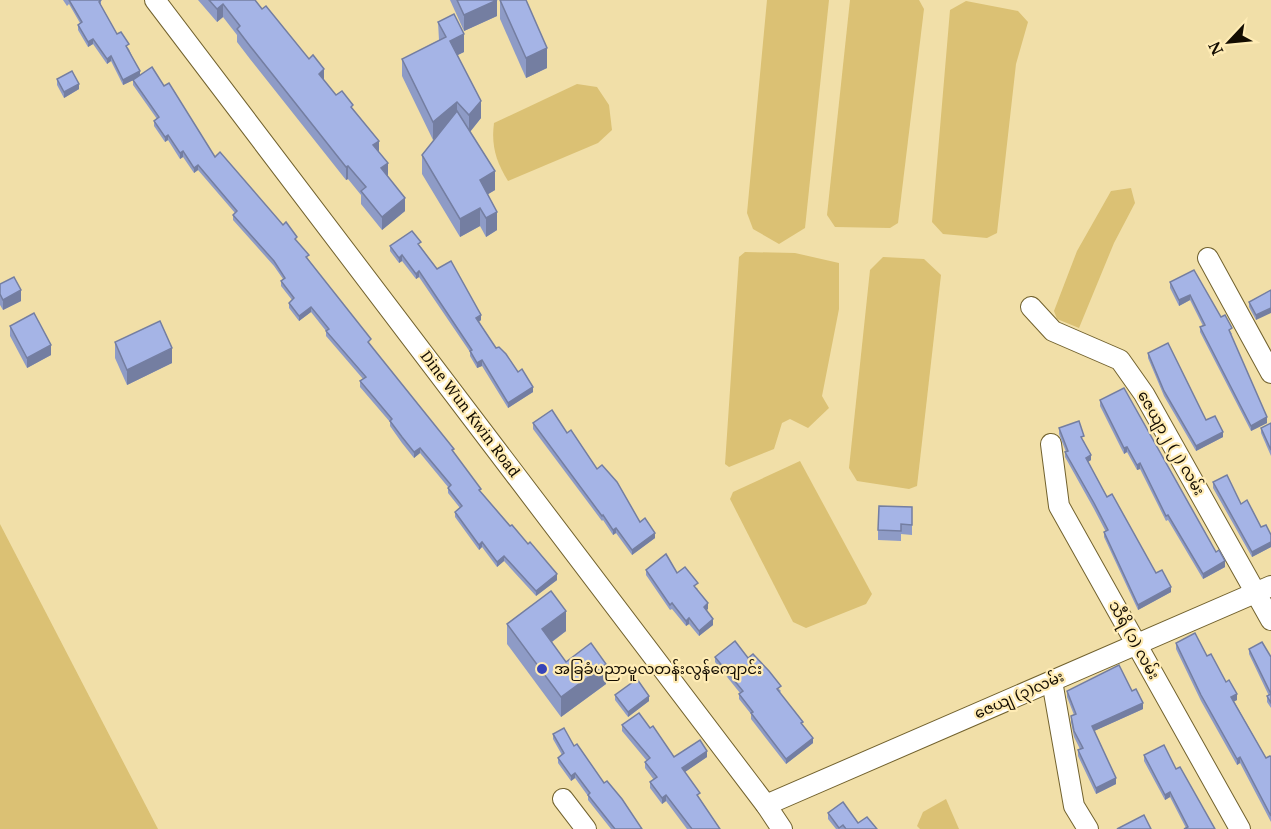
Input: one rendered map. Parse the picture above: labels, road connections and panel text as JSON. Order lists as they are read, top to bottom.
{
  "streets": {
    "street": [
      "Dine Wun Kwin Road",
      "ဇေယျာ၂ (၂) လမ်း",
      "သီရိ (၁) လမ်း",
      "ဇေယျ (၃)လမ်း"
    ]
  },
  "crossings": [
    ["Dine Wun Kwin Road", "ဇေယျ (၃)လမ်း"],
    ["ဇေယျာ၂ (၂) လမ်း", "ဇေယျ (၃)လမ်း"],
    ["သီရိ (၁) လမ်း", "ဇေယျ (၃)လမ်း"]
  ],
  "places": ["အခြခံပညာမူလတန်းလွန်ကျောင်း"],
  "north": "bottom left"
}
